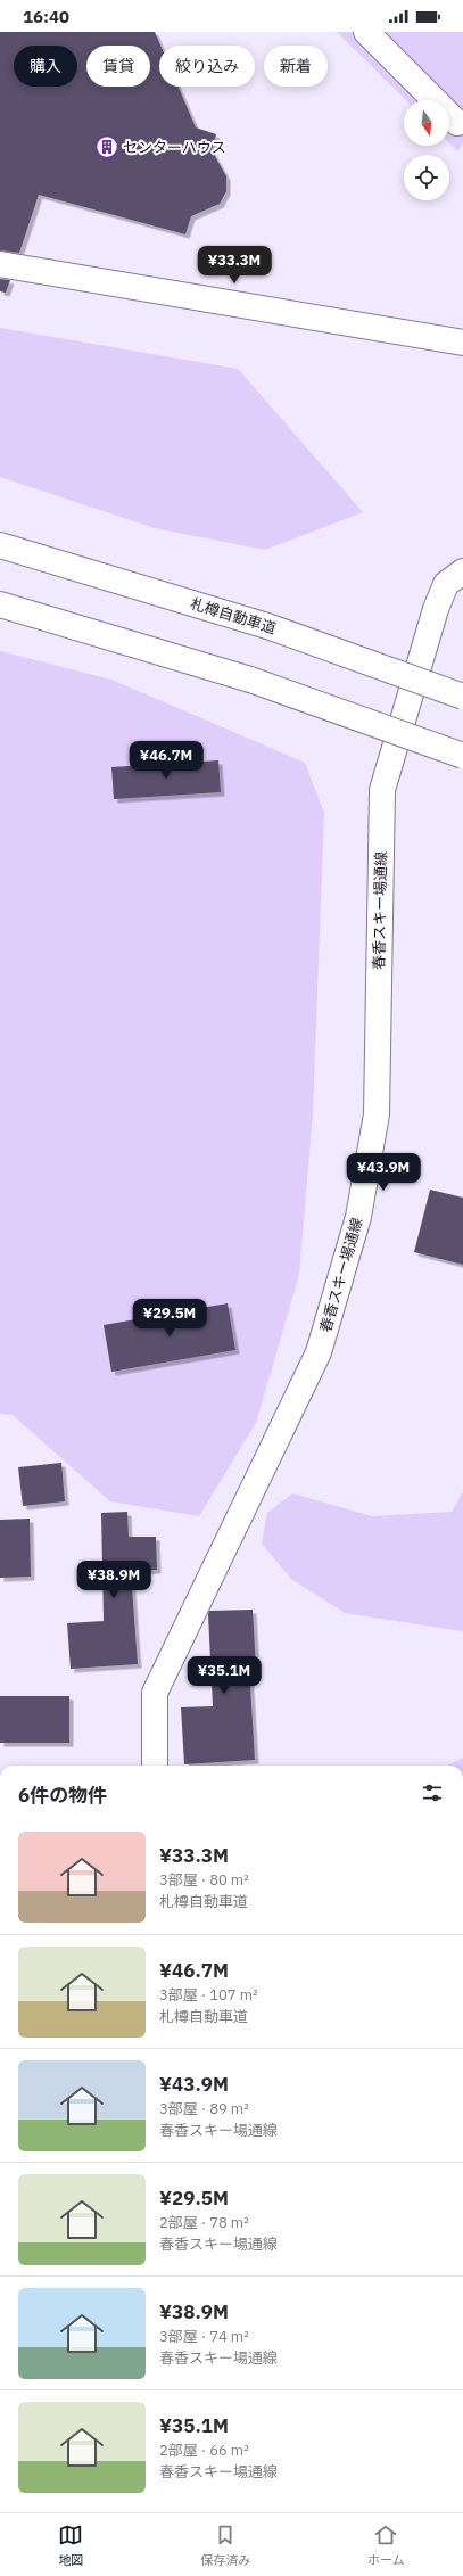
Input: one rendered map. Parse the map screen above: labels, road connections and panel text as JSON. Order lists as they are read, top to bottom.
{
  "streets": {
    "main road": ["札樽自動車道", "春香スキー場通線"]
  },
  "places": {
    "building": ["センターハウス"]
  },
  "north": "bottom",
  "page": {
    "status": "16:40",
    "chip": [
      "購入",
      "賃貸",
      "絞り込み",
      "新着"
    ],
    "price": [
      "¥33.3M",
      "¥46.7M",
      "¥43.9M",
      "¥29.5M",
      "¥38.9M",
      "¥35.1M"
    ],
    "heading": "6件の物件",
    "list": [
      {
        "name": "¥33.3M",
        "note": "3部屋 · 80 m² · 札樽自動車道"
      },
      {
        "name": "¥46.7M",
        "note": "3部屋 · 107 m² · 札樽自動車道"
      },
      {
        "name": "¥43.9M",
        "note": "3部屋 · 89 m² · 春香スキー場通線"
      },
      {
        "name": "¥29.5M",
        "note": "2部屋 · 78 m² · 春香スキー場通線"
      },
      {
        "name": "¥38.9M",
        "note": "3部屋 · 74 m² · 春香スキー場通線"
      },
      {
        "name": "¥35.1M",
        "note": "2部屋 · 66 m² · 春香スキー場通線"
      }
    ],
    "tabs": ["地図", "保存済み", "ホーム"]
  }
}
